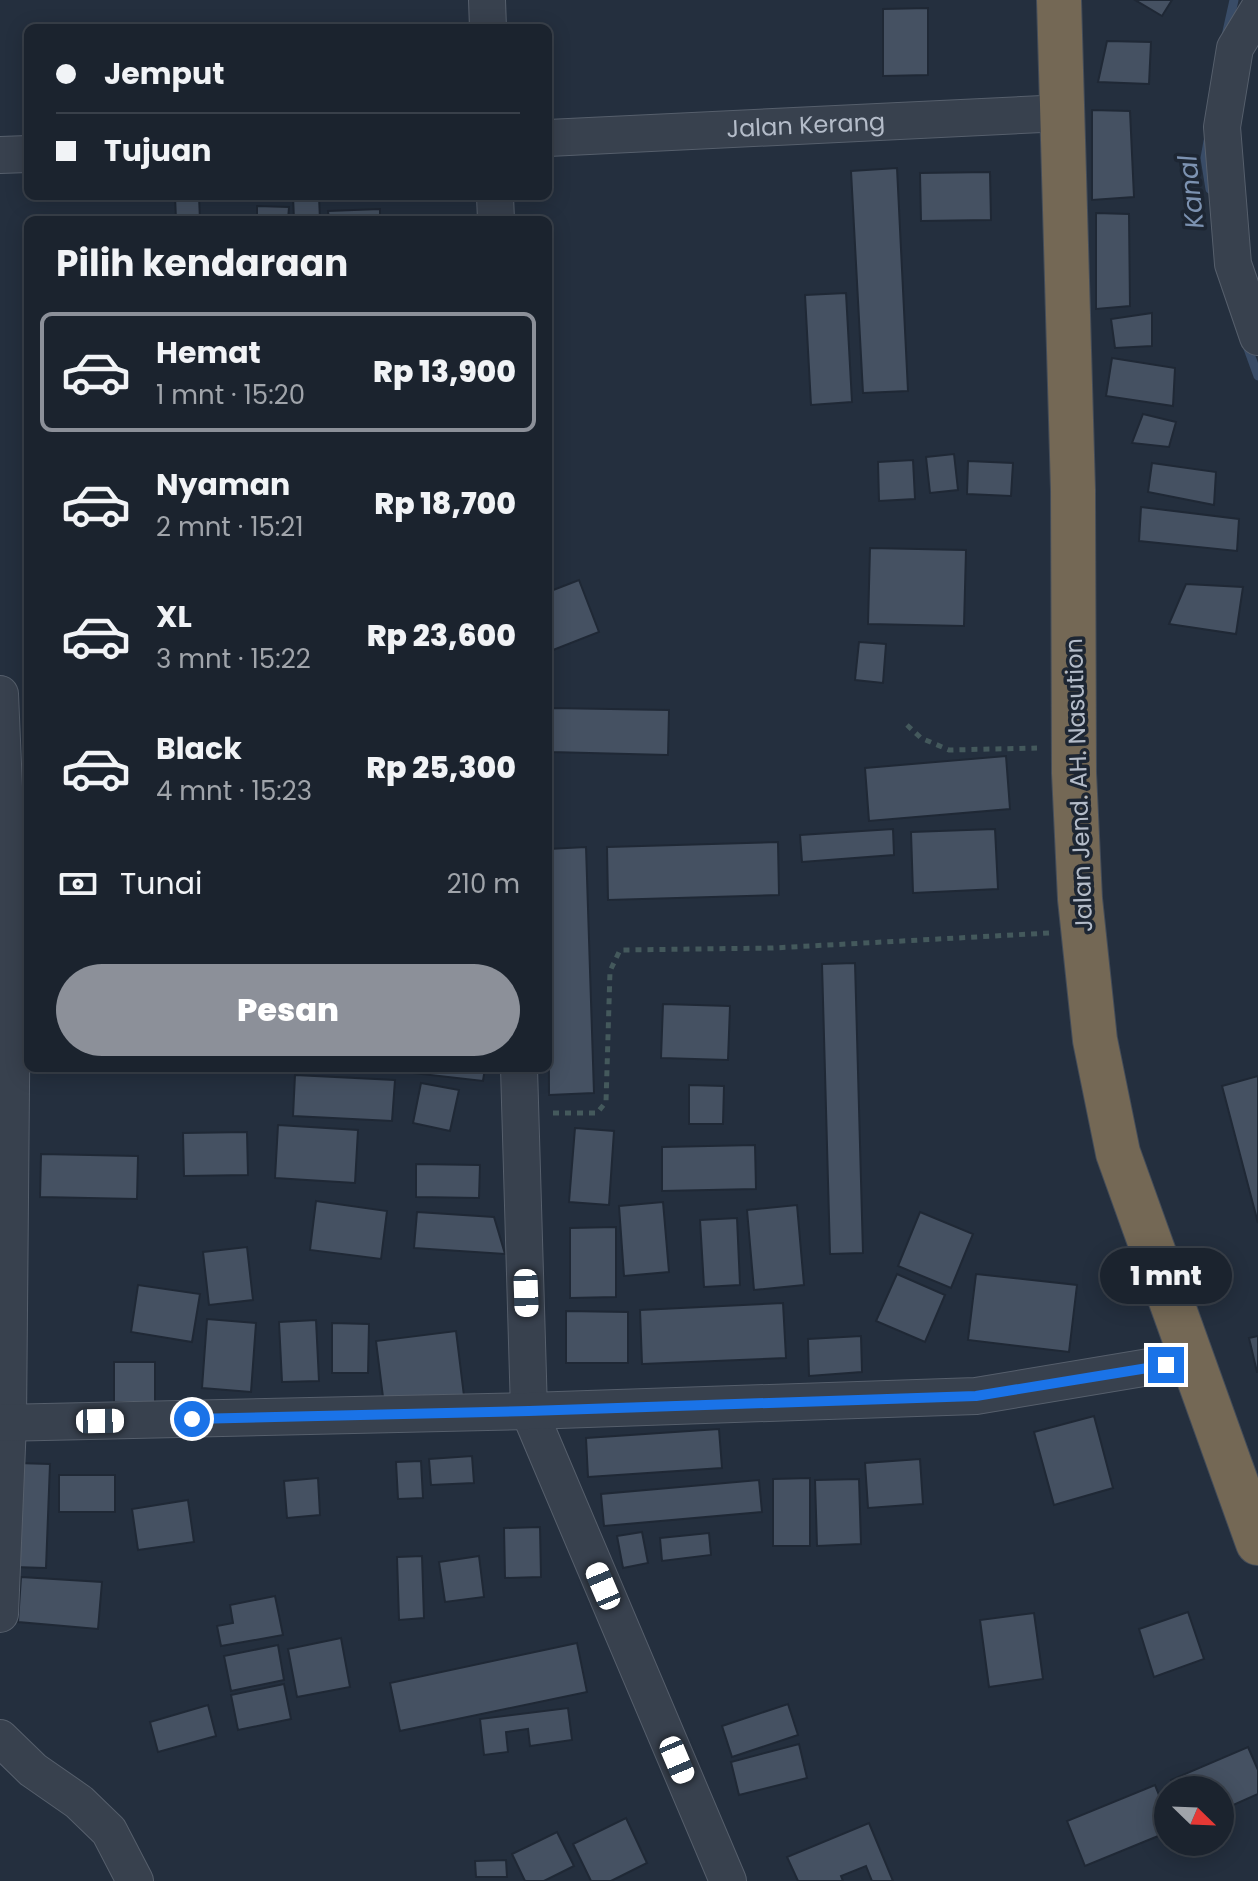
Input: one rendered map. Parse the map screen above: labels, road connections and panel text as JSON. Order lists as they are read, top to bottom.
{
  "streets": {
    "highway": ["Jalan Jend. AH. Nasution"],
    "street": ["Jalan Kerang"]
  },
  "crossings": [
    ["Jalan Kerang", "Jalan Jend. AH. Nasution"]
  ],
  "water": ["Kanal"],
  "north": "bottom right",
  "page": {
    "banner": ["Jemput", "Tujuan"],
    "heading": "Pilih kendaraan",
    "list": [
      {
        "name": "Hemat",
        "note": "1 mnt · 15:20",
        "value": "Rp 13,900"
      },
      {
        "name": "Nyaman",
        "note": "2 mnt · 15:21",
        "value": "Rp 18,700"
      },
      {
        "name": "XL",
        "note": "3 mnt · 15:22",
        "value": "Rp 23,600"
      },
      {
        "name": "Black",
        "note": "4 mnt · 15:23",
        "value": "Rp 25,300"
      }
    ],
    "pay": ["Tunai", "210 m"],
    "buttons": "Pesan",
    "bubble": "1 mnt"
  }
}
